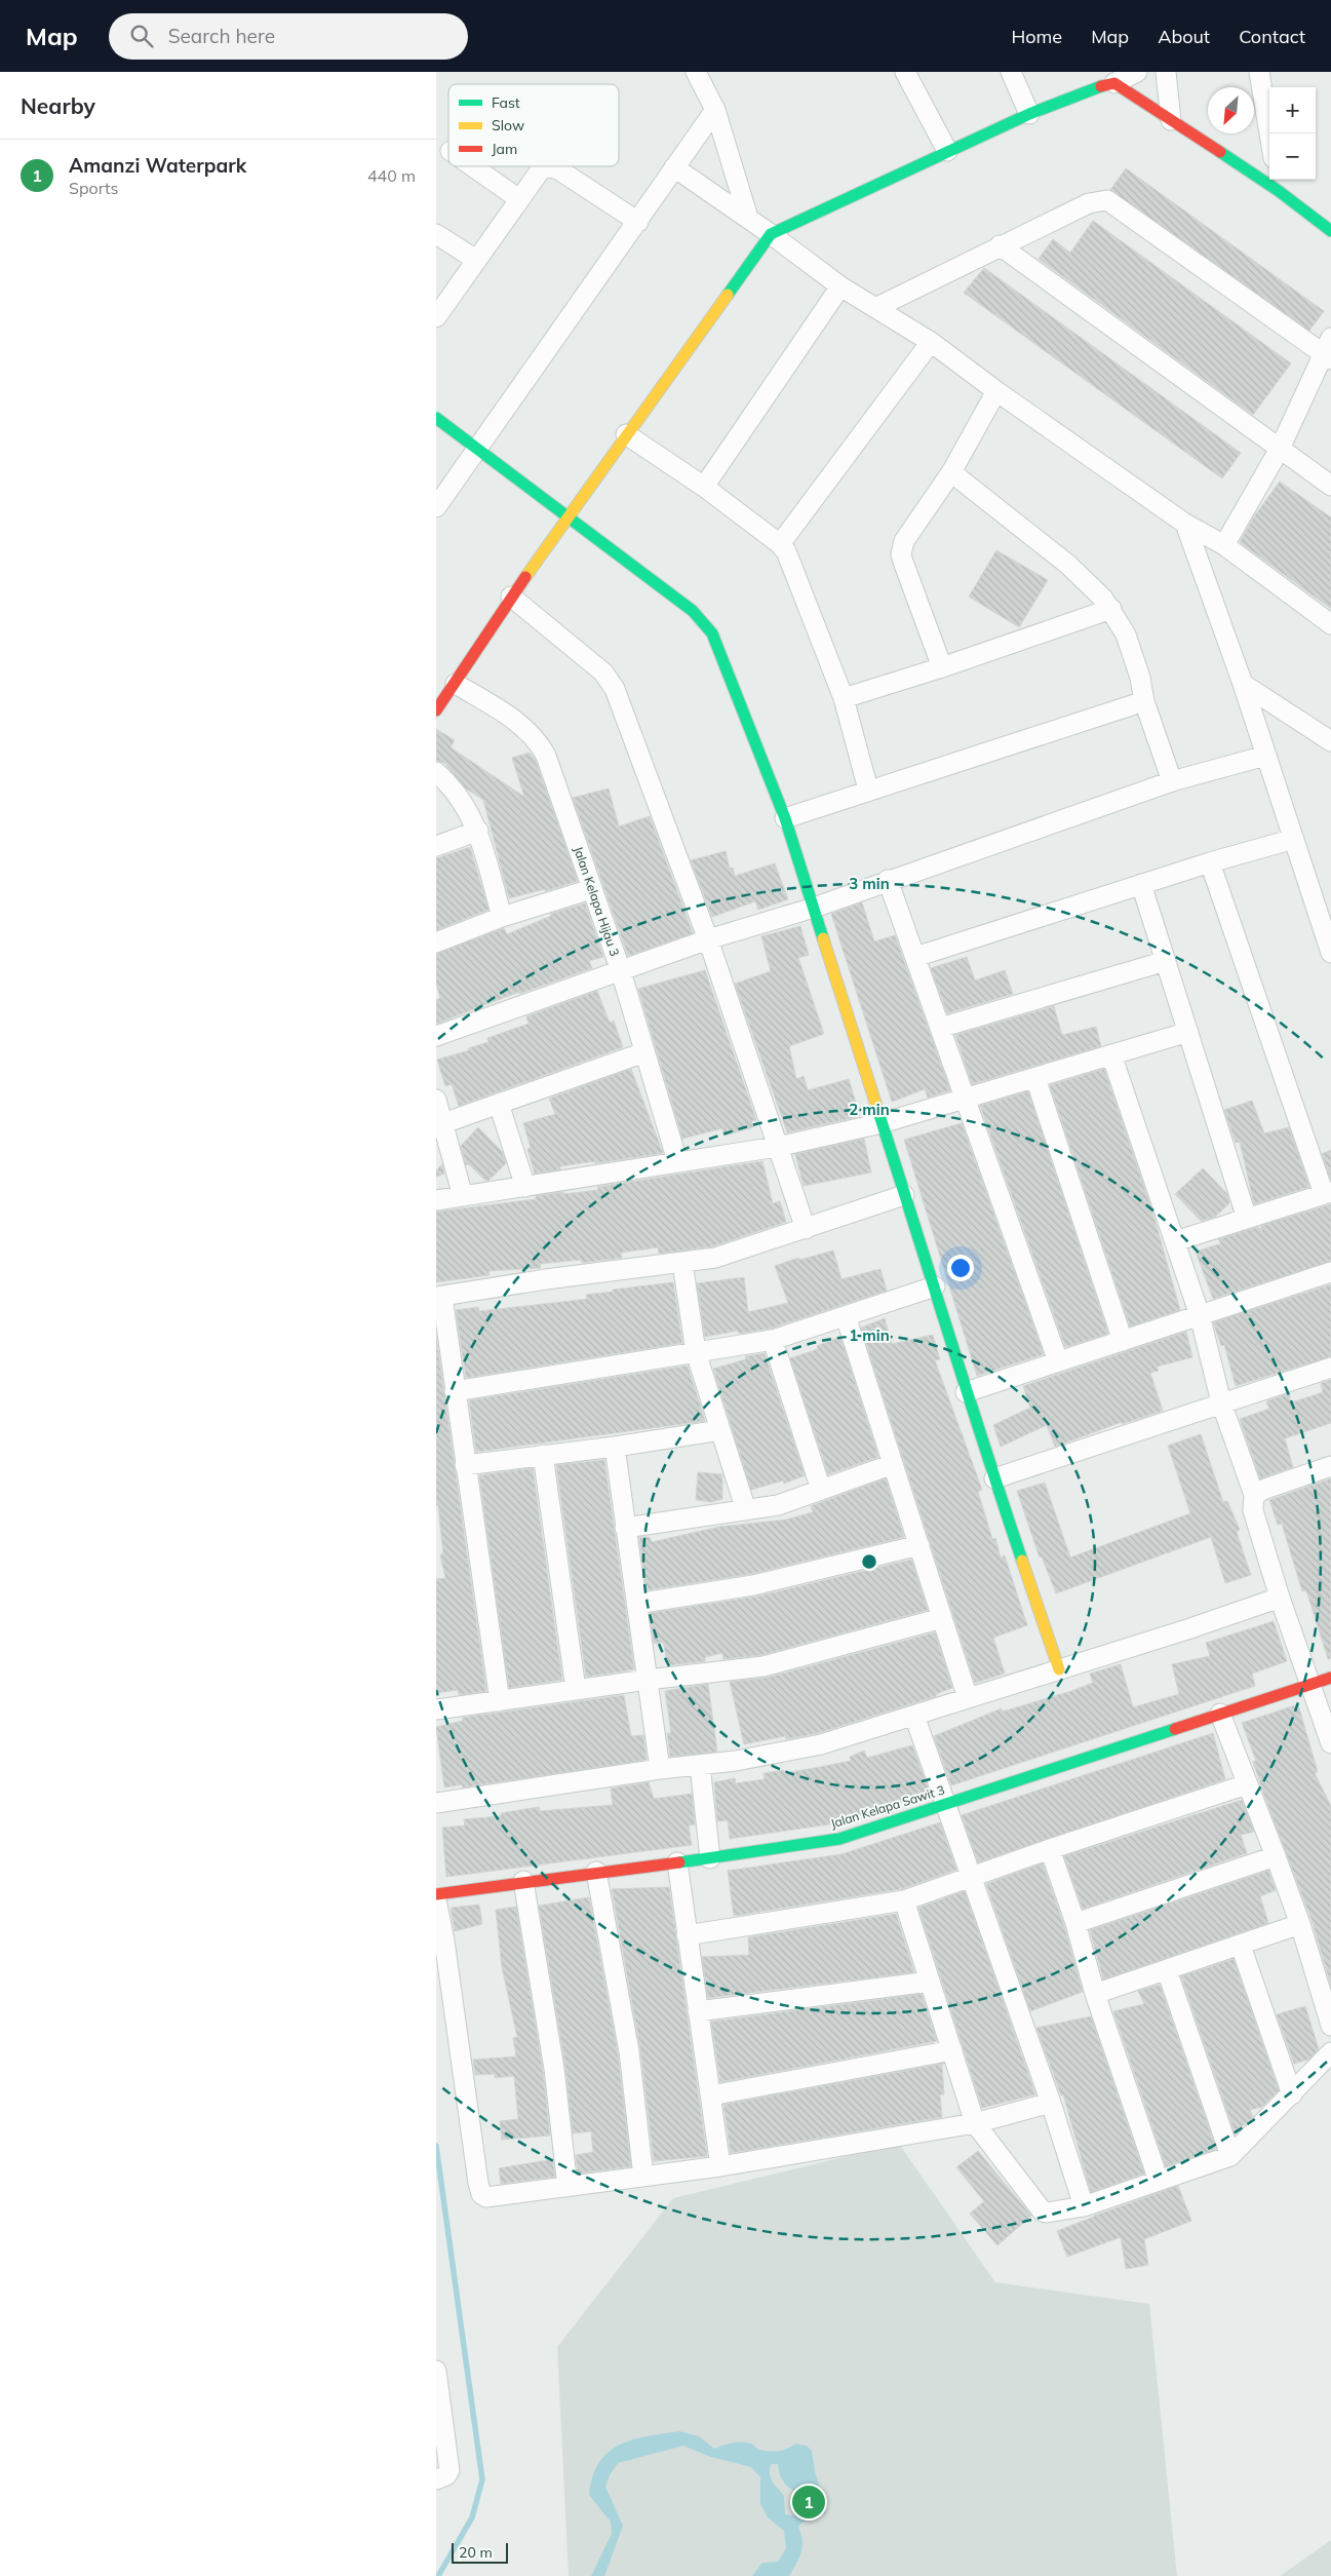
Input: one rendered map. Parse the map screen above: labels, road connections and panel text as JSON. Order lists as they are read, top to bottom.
{
  "streets": {
    "street": ["Jalan Kelapa Hijau 3", "Jalan Kelapa Sawit 3"]
  },
  "legend": ["Fast", "Slow", "Jam"],
  "scale_bar": "20 m",
  "north": "bottom left",
  "page": {
    "header": "Map",
    "search": "Search here",
    "nav": [
      "Home",
      "Map",
      "About",
      "Contact"
    ],
    "heading": "Nearby",
    "map_buttons": ["+", "−"],
    "list": [
      {
        "mark": "1",
        "name": "Amanzi Waterpark",
        "note": "Sports",
        "value": "440 m"
      }
    ],
    "pins": "1",
    "scale": "20 m"
  },
  "rings": ["3 min", "2 min", "1 min"]
}
